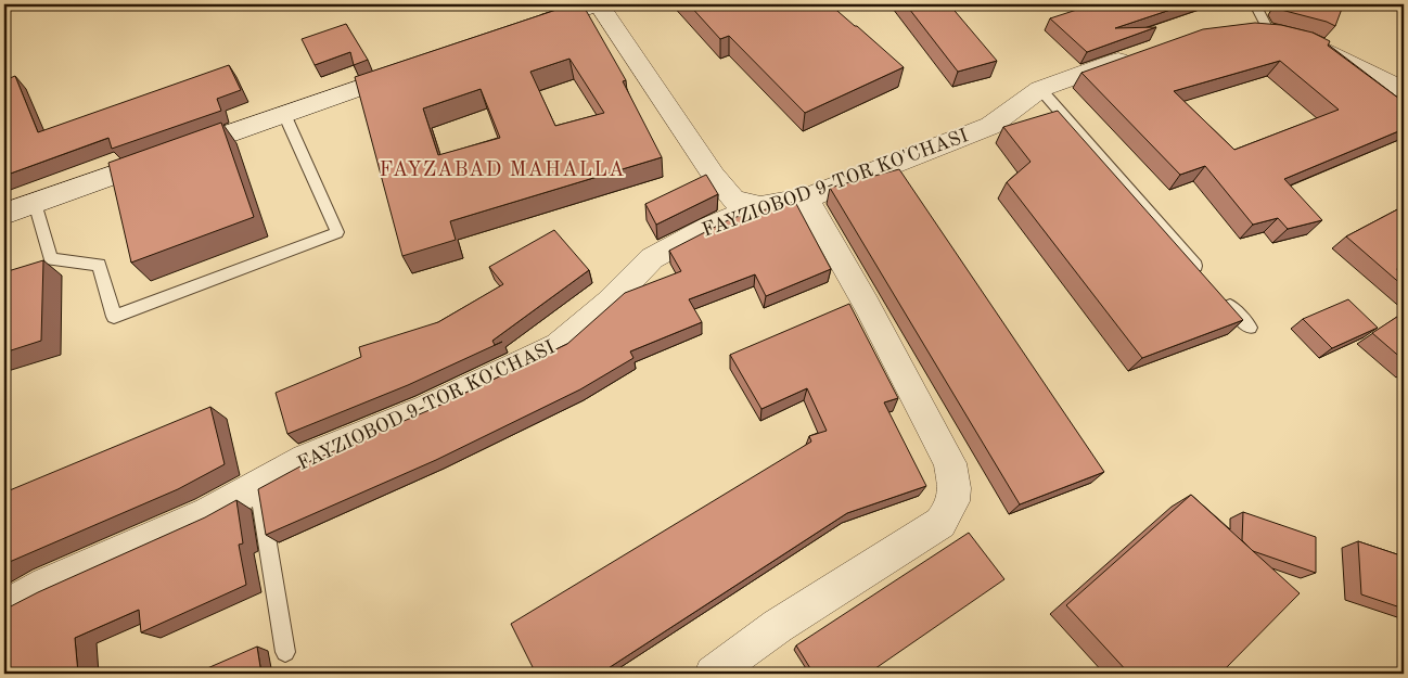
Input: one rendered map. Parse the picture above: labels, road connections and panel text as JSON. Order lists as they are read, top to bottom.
{
  "streets": {
    "street": ["FAYZIOBOD 9-TOR KO'CHASI"]
  },
  "districts": ["FAYZABAD MAHALLA"]
}
